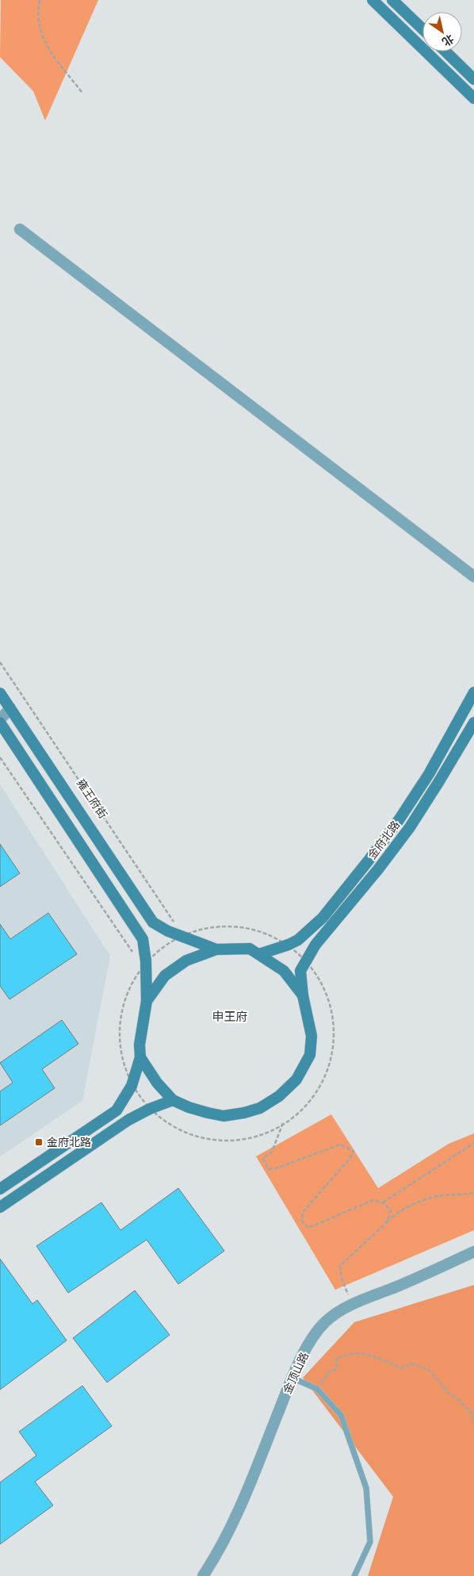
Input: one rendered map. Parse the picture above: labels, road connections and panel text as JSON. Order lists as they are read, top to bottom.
{
  "streets": {
    "main road": ["雍王府街", "金府北路"],
    "street": ["金顶山路"]
  },
  "districts": ["申王府"],
  "places": {
    "transit": ["金府北路"]
  },
  "north": "bottom right"
}
